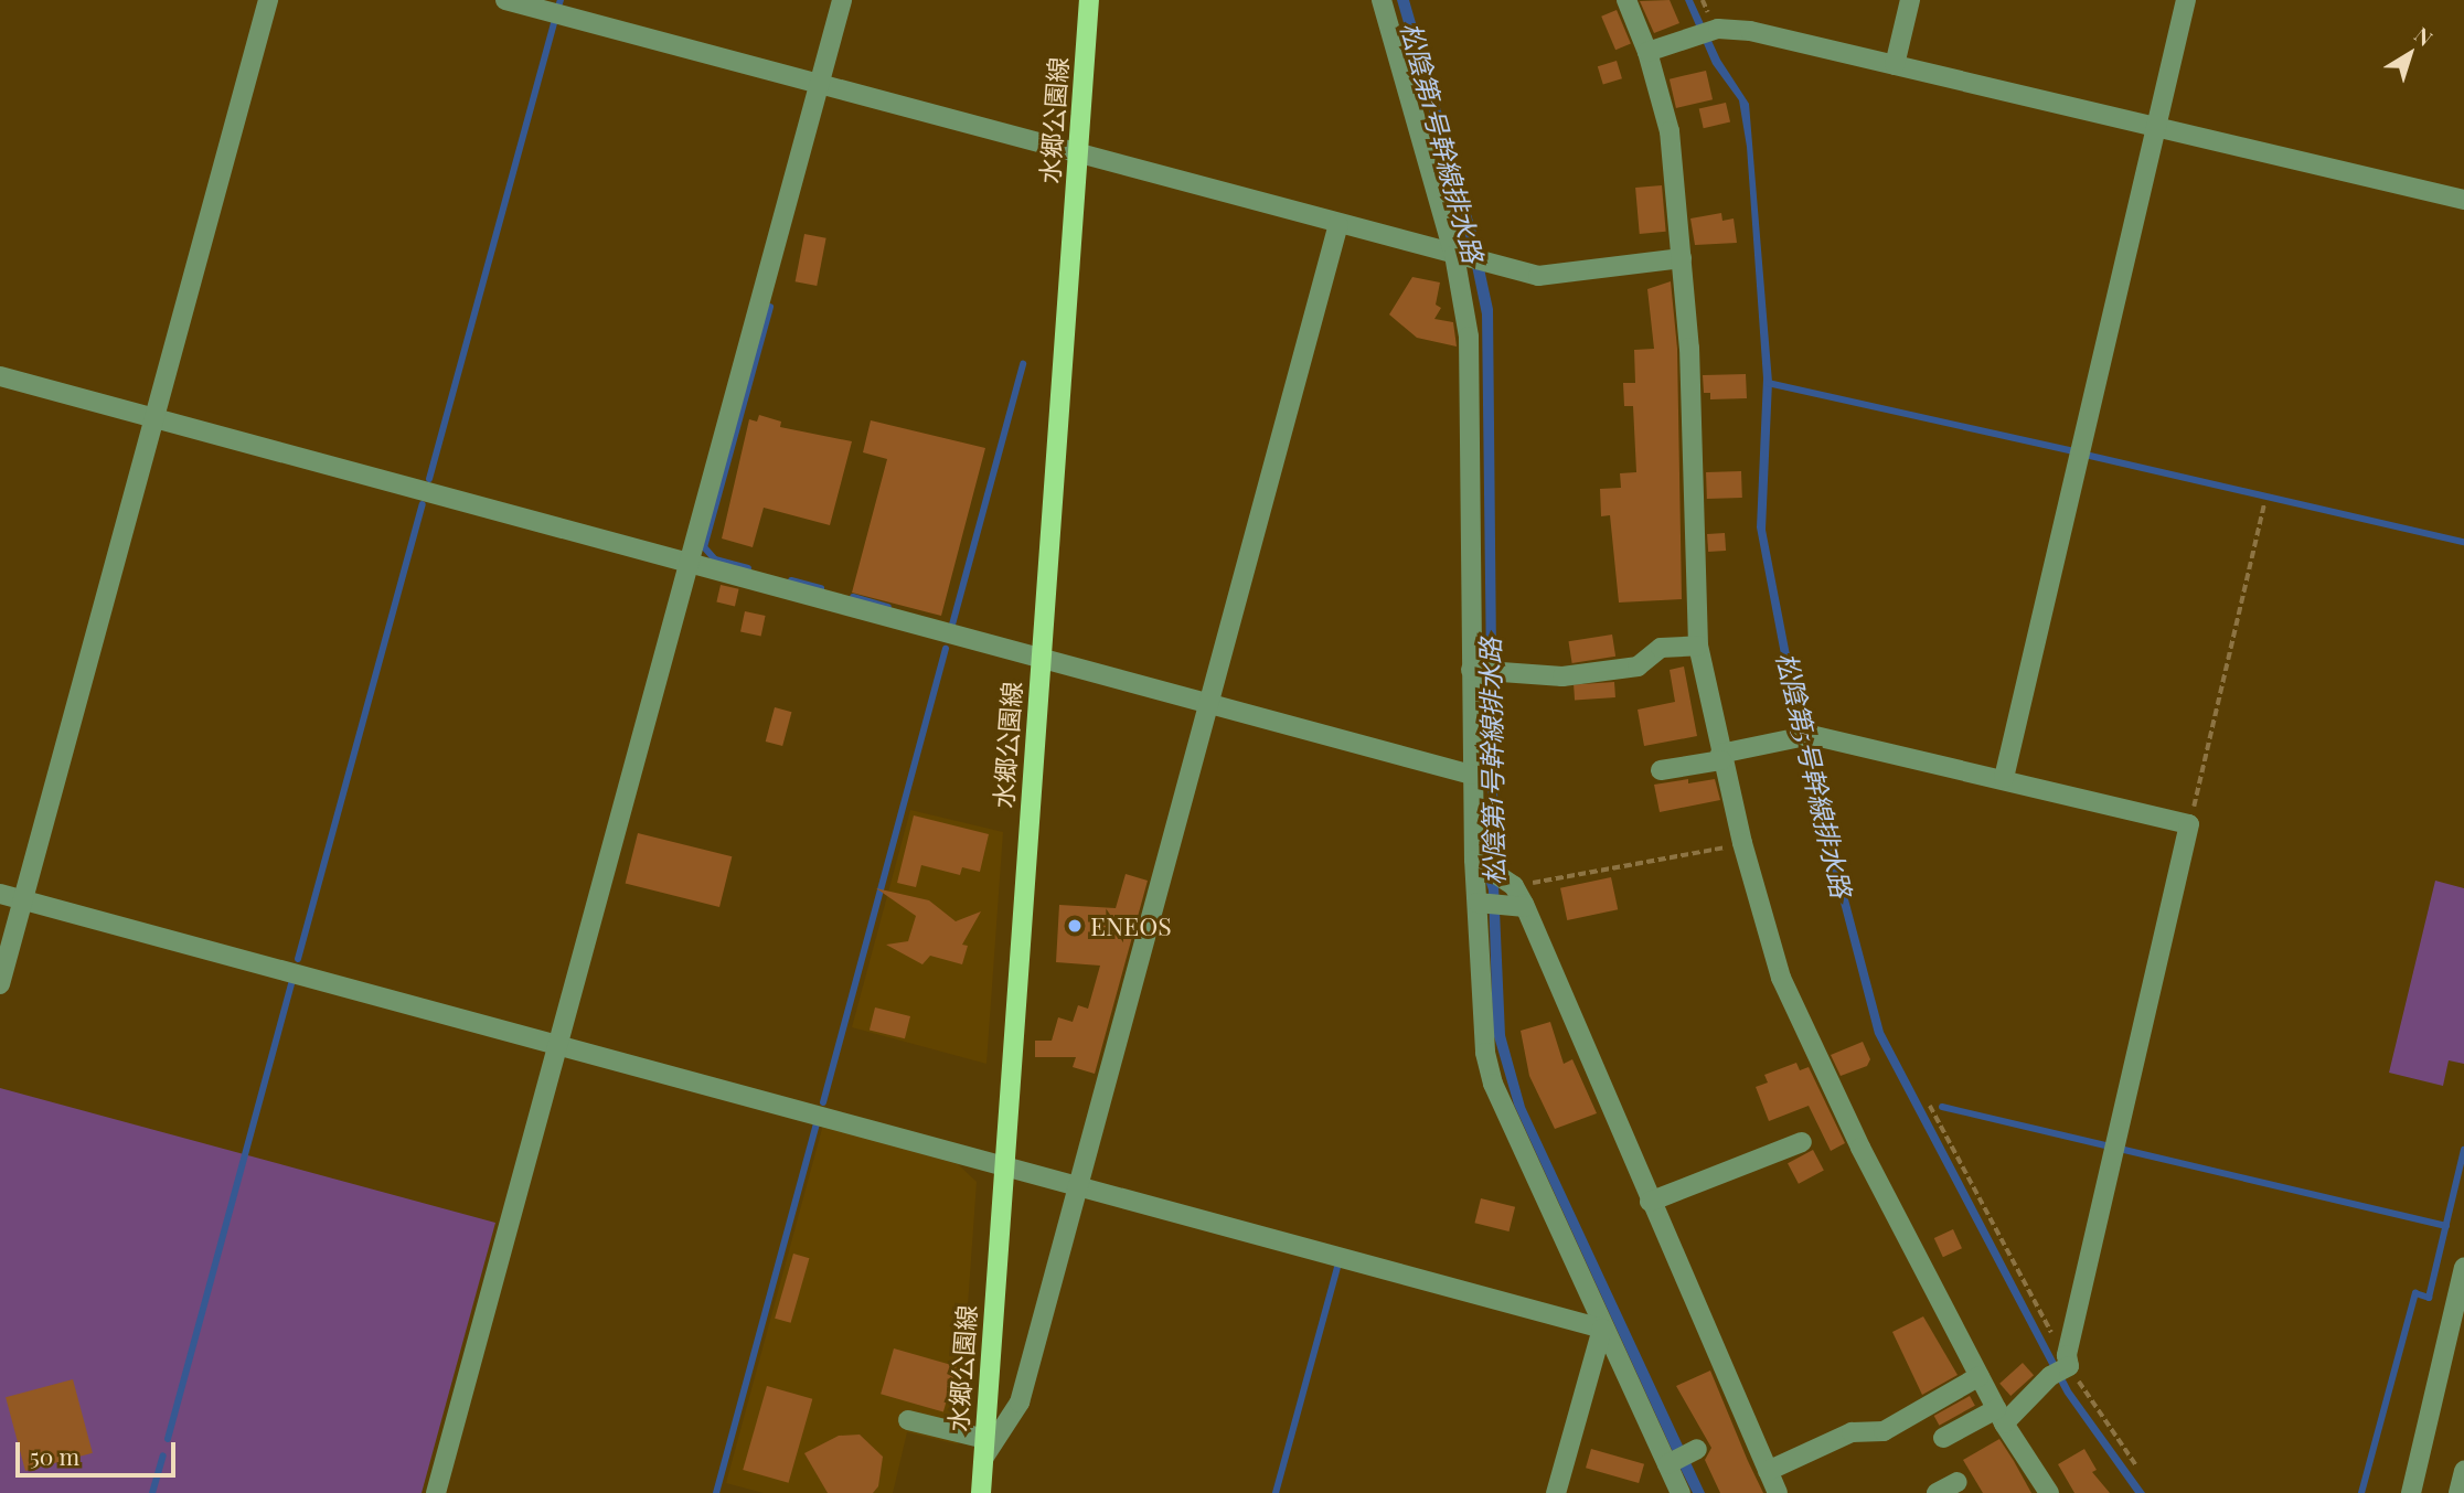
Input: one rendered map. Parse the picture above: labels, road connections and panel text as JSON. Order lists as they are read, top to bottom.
{
  "streets": {
    "main road": ["水郷公園線"]
  },
  "water": ["松陰第1号幹線排水路", "松陰第5号幹線排水路"],
  "places": ["ENEOS"],
  "scale_bar": "50 m",
  "north": "top right"
}
